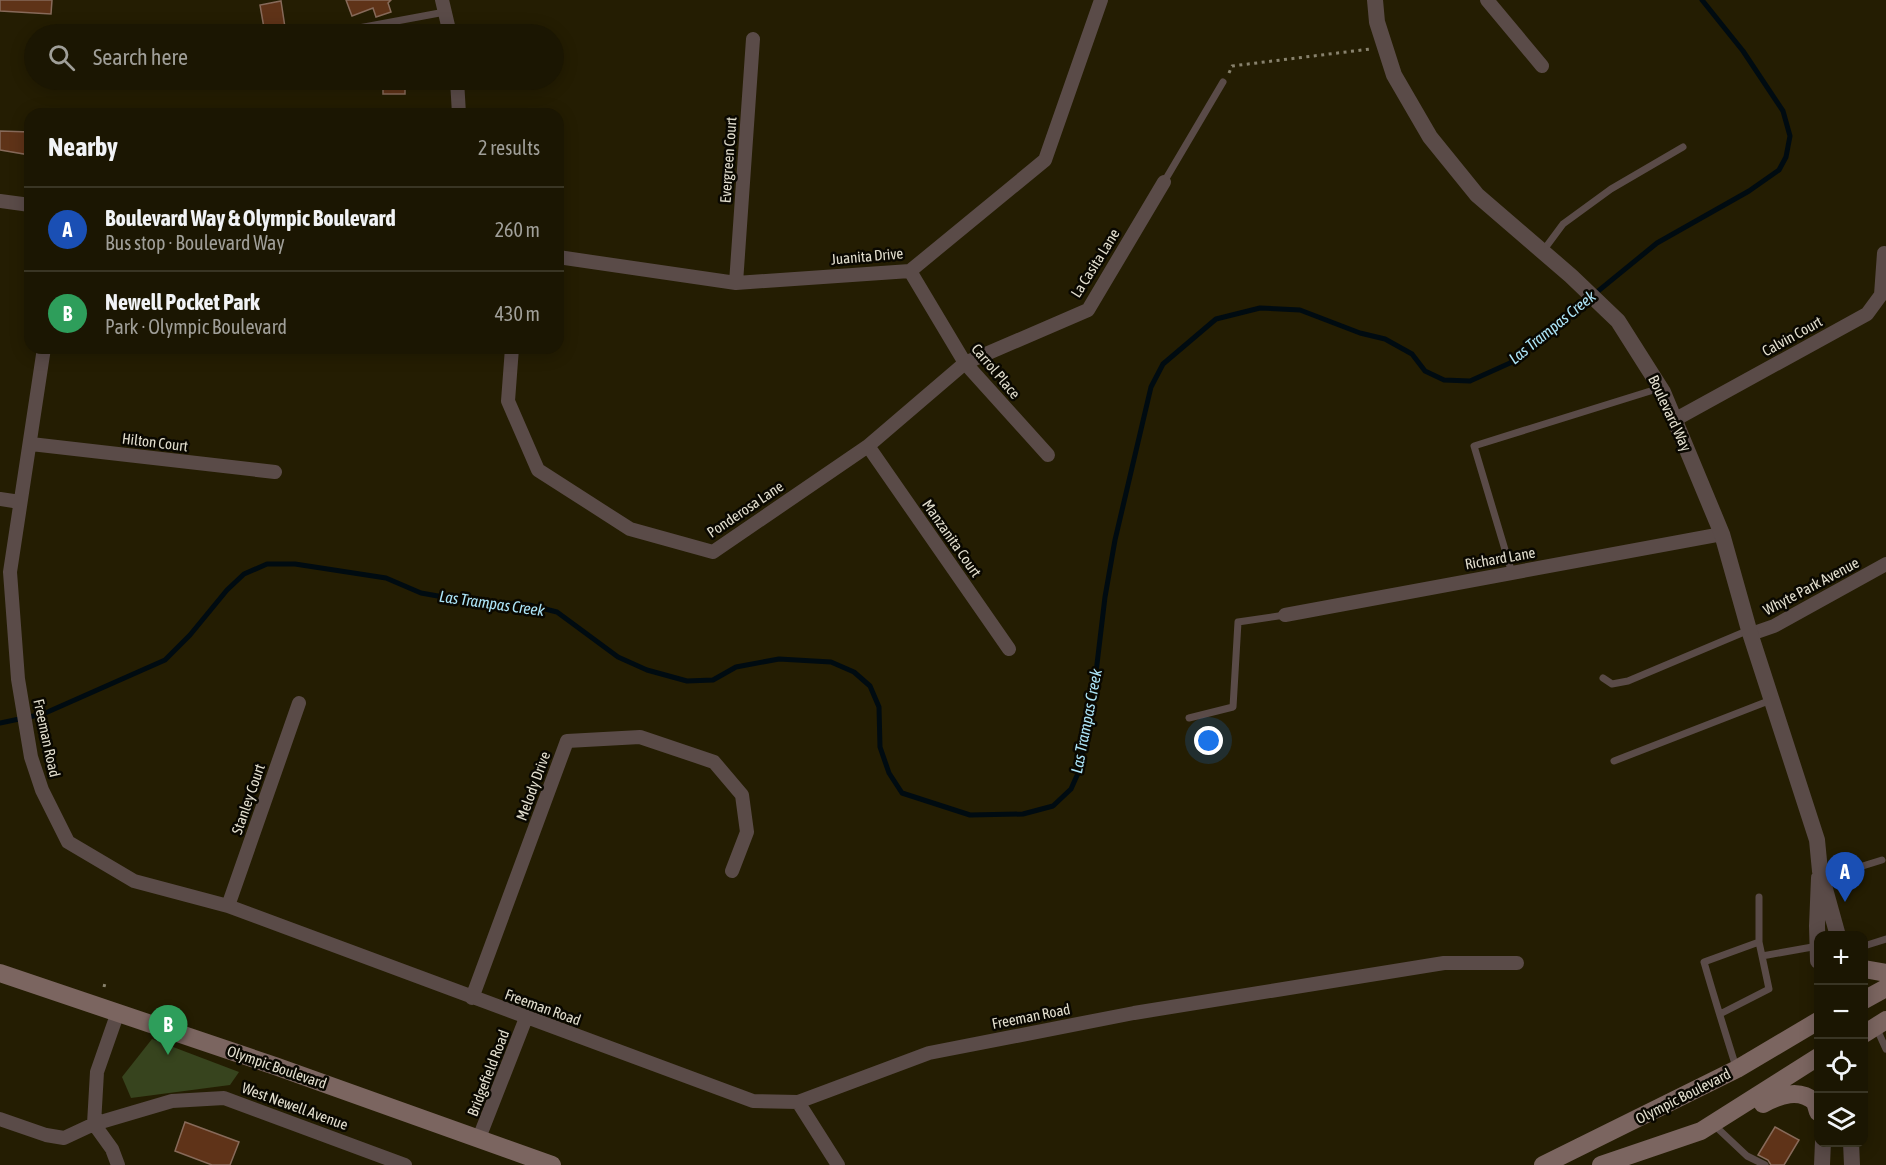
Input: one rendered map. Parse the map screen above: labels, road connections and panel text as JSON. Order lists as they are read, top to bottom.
{
  "streets": {
    "main road": ["Olympic Boulevard"],
    "street": [
      "Evergreen Court",
      "Juanita Drive",
      "La Casita Lane",
      "Calvin Court",
      "Carrol Place",
      "Boulevard Way",
      "Hilton Court",
      "Ponderosa Lane",
      "Manzanita Court",
      "Richard Lane",
      "Whyte Park Avenue",
      "Freeman Road",
      "Melody Drive",
      "Stanley Court",
      "Bridgefield Road",
      "West Newell Avenue"
    ]
  },
  "crossings": [
    ["Evergreen Court", "Juanita Drive"],
    ["Juanita Drive", "Carrol Place"],
    ["La Casita Lane", "Carrol Place"],
    ["La Casita Lane", "Ponderosa Lane"],
    ["Calvin Court", "Boulevard Way"],
    ["Carrol Place", "Ponderosa Lane"],
    ["Boulevard Way", "Richard Lane"],
    ["Boulevard Way", "Whyte Park Avenue"],
    ["Hilton Court", "Freeman Road"],
    ["Ponderosa Lane", "Manzanita Court"],
    ["Freeman Road", "Melody Drive"],
    ["Freeman Road", "Stanley Court"],
    ["Freeman Road", "Bridgefield Road"],
    ["Olympic Boulevard", "Bridgefield Road"]
  ],
  "water": ["Las Trampas Creek"],
  "page": {
    "search": "Search here",
    "heading": ["Nearby", "2 results"],
    "list": [
      {
        "mark": "A",
        "name": "Boulevard Way & Olympic Boulevard",
        "note": "Bus stop · Boulevard Way",
        "value": "260 m"
      },
      {
        "mark": "B",
        "name": "Newell Pocket Park",
        "note": "Park · Olympic Boulevard",
        "value": "430 m"
      }
    ],
    "pins": ["A", "B"],
    "map_buttons": ["+", "−"]
  }
}
